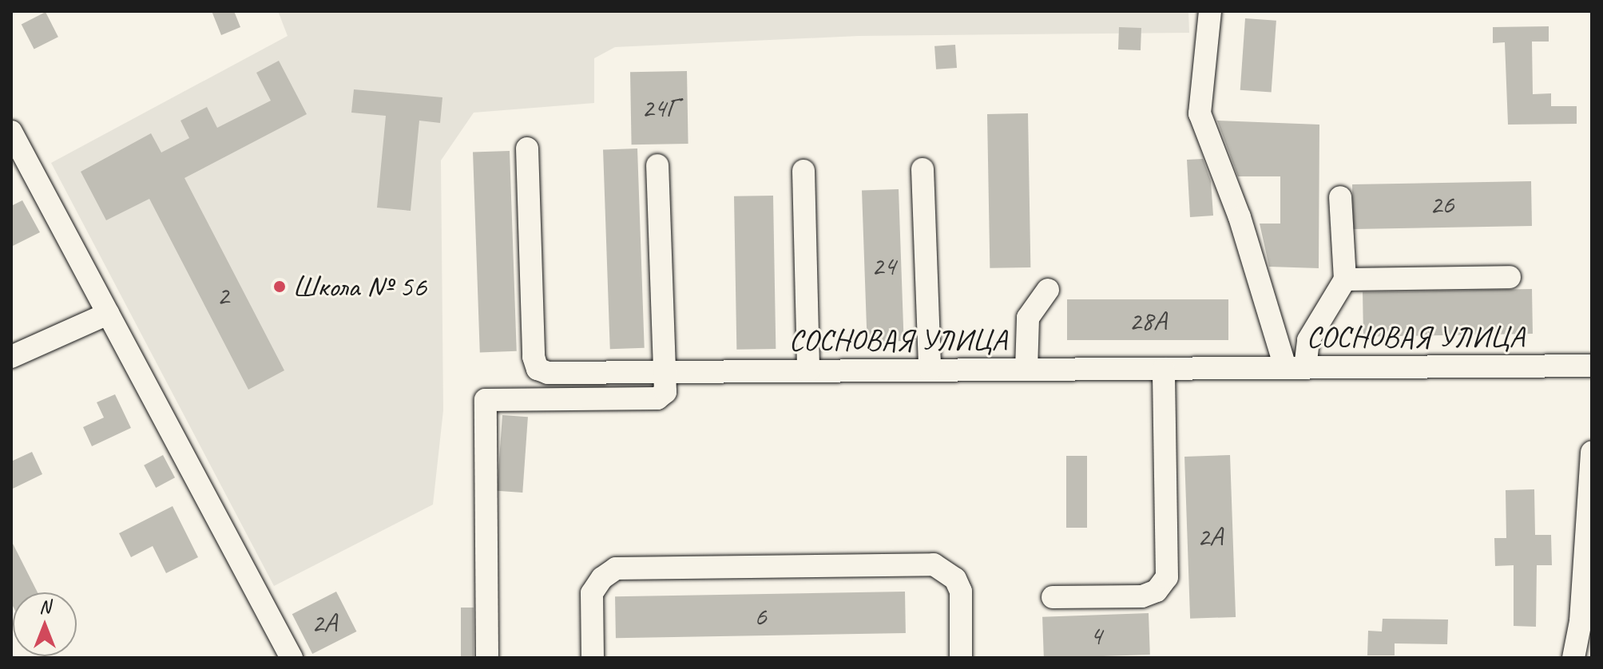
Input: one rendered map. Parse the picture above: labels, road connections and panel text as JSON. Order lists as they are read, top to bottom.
{
  "streets": {
    "street": ["СОСНОВАЯ УЛИЦА"]
  },
  "places": ["Школа № 56"],
  "house_numbers": [
    "24Г",
    "26",
    "24",
    "2",
    "28А",
    "2А",
    "6",
    "2А",
    "4"
  ],
  "north": "top"
}
